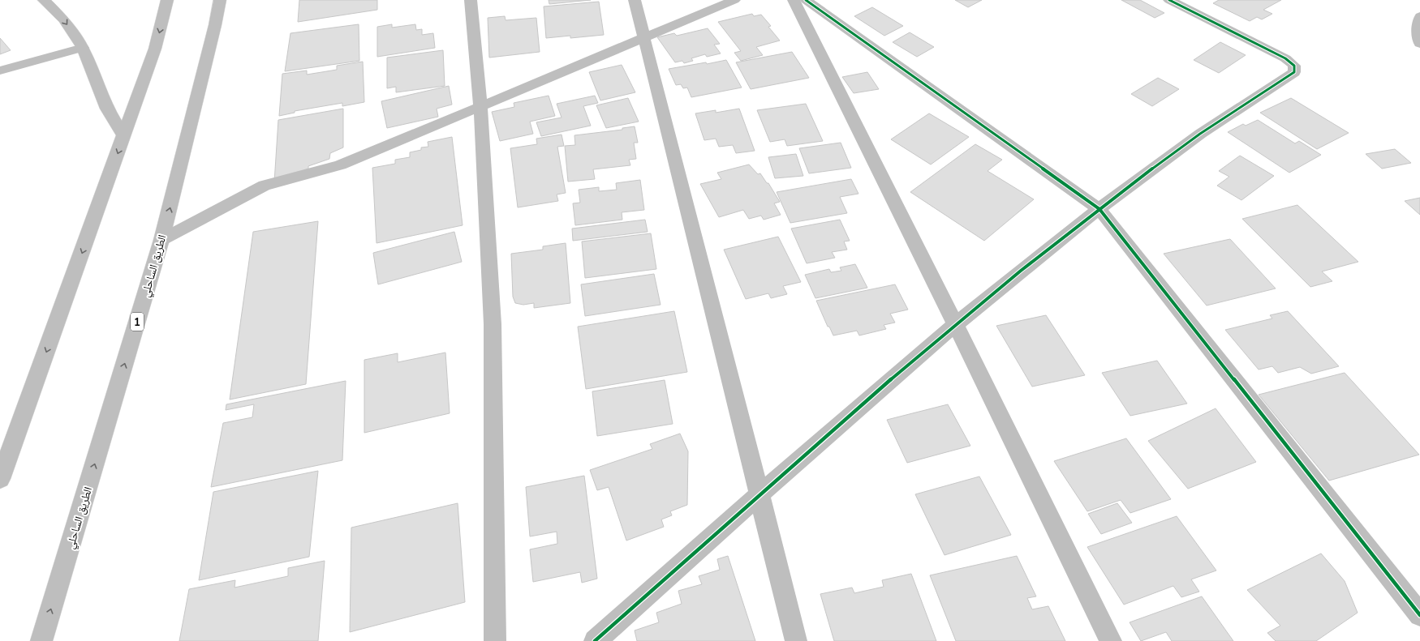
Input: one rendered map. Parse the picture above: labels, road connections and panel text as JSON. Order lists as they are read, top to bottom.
{
  "streets": {
    "main road": ["الطريق الساحلي", "1"]
  }
}
